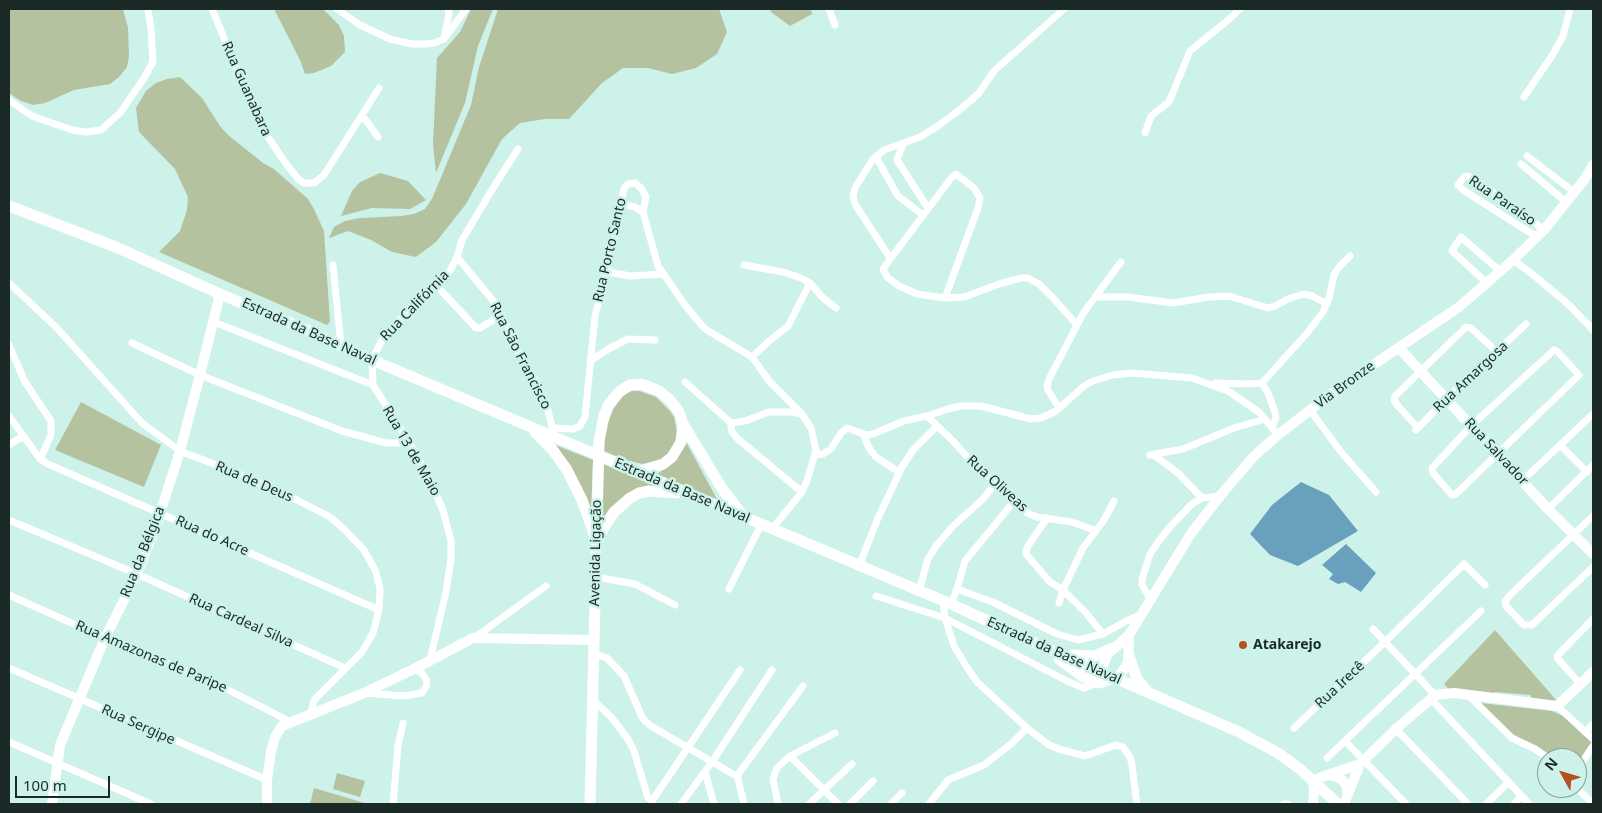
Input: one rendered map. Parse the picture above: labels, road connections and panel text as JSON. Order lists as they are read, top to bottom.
{
  "streets": {
    "main road": [
      "Estrada da Base Naval",
      "Via Bronze",
      "Rua Salvador",
      "Rua da Bélgica",
      "Avenida Ligação"
    ],
    "street": [
      "Rua Guanabara",
      "Rua Paraíso",
      "Rua Porto Santo",
      "Rua Califórnia",
      "Rua São Francisco",
      "Rua Amargosa",
      "Rua 13 de Maio",
      "Rua de Deus",
      "Rua Oliveas",
      "Rua do Acre",
      "Rua Cardeal Silva",
      "Rua Amazonas de Paripe",
      "Rua Irecê",
      "Rua Sergipe"
    ]
  },
  "crossings": [
    ["Rua Paraíso", "Via Bronze"],
    ["Rua Porto Santo", "Estrada da Base Naval"],
    ["Rua Porto Santo", "Rua São Francisco"],
    ["Rua Califórnia", "Estrada da Base Naval"],
    ["Rua Califórnia", "Rua São Francisco"],
    ["Estrada da Base Naval", "Rua São Francisco"],
    ["Estrada da Base Naval", "Via Bronze"],
    ["Estrada da Base Naval", "Rua da Bélgica"],
    ["Estrada da Base Naval", "Avenida Ligação"],
    ["Rua Amargosa", "Rua Salvador"],
    ["Via Bronze", "Rua Salvador"],
    ["Rua de Deus", "Rua do Acre"],
    ["Rua de Deus", "Rua da Bélgica"],
    ["Rua de Deus", "Rua Cardeal Silva"],
    ["Rua do Acre", "Rua da Bélgica"],
    ["Rua da Bélgica", "Rua Cardeal Silva"],
    ["Rua da Bélgica", "Rua Amazonas de Paripe"],
    ["Rua da Bélgica", "Rua Sergipe"]
  ],
  "places": ["Atakarejo"],
  "scale_bar": "100 m",
  "north": "top left"
}
